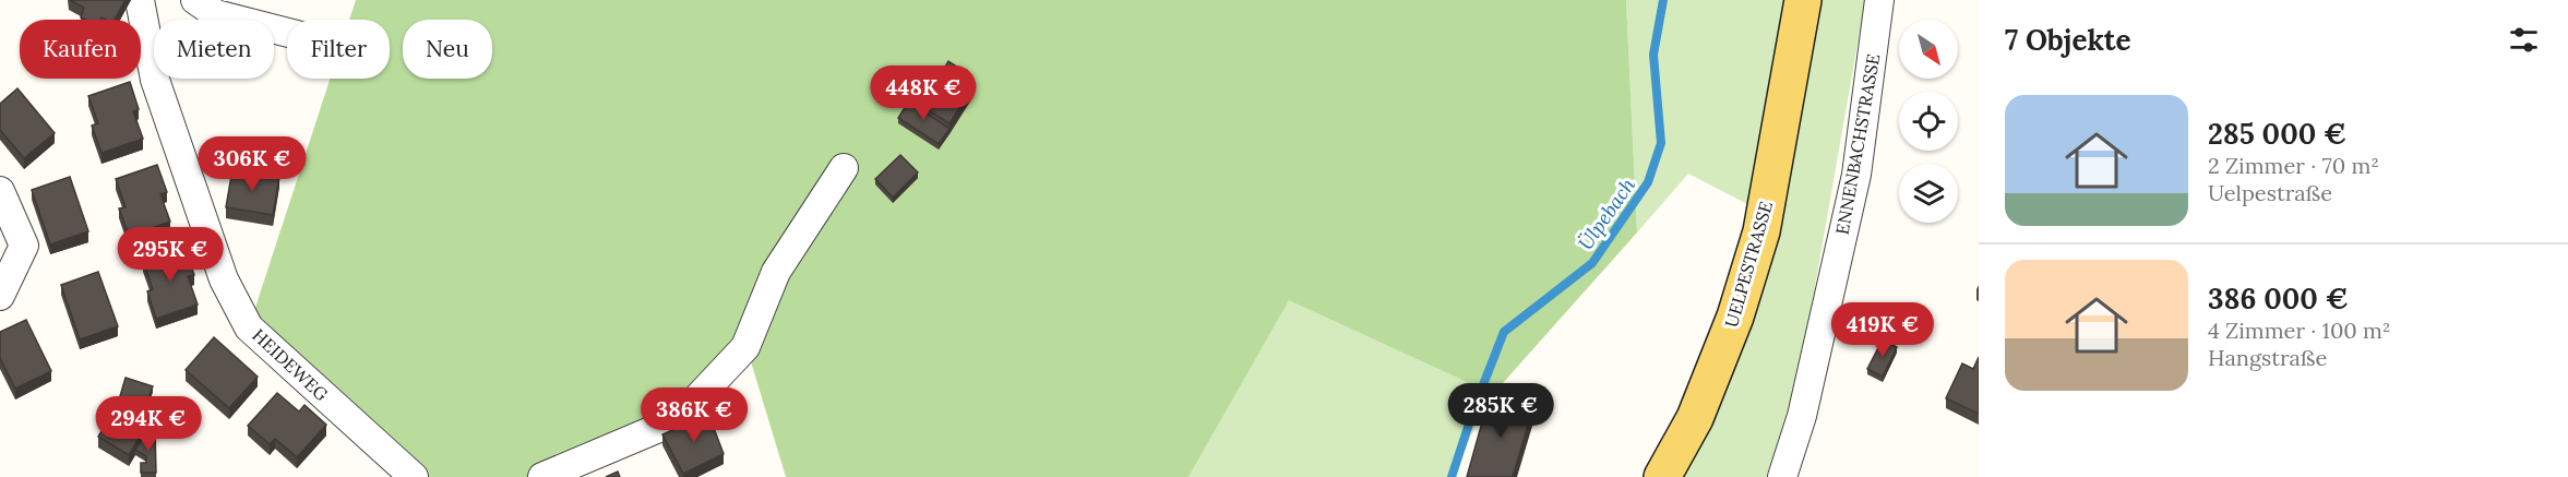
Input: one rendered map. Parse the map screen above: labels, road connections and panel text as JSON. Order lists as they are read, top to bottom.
{
  "streets": {
    "main road": ["UELPESTRASSE"],
    "street": ["ENNENBACHSTRASSE", "HEIDEWEG"]
  },
  "water": ["Ülpebach"],
  "north": "bottom right",
  "page": {
    "heading": "7 Objekte",
    "chip": [
      "Kaufen",
      "Mieten",
      "Filter",
      "Neu"
    ],
    "price": [
      "448K €",
      "306K €",
      "295K €",
      "419K €",
      "285K €",
      "386K €",
      "294K €"
    ],
    "list": [
      {
        "name": "285 000 €",
        "note": "2 Zimmer · 70 m² · Uelpestraße"
      },
      {
        "name": "386 000 €",
        "note": "4 Zimmer · 100 m² · Hangstraße"
      }
    ]
  }
}
